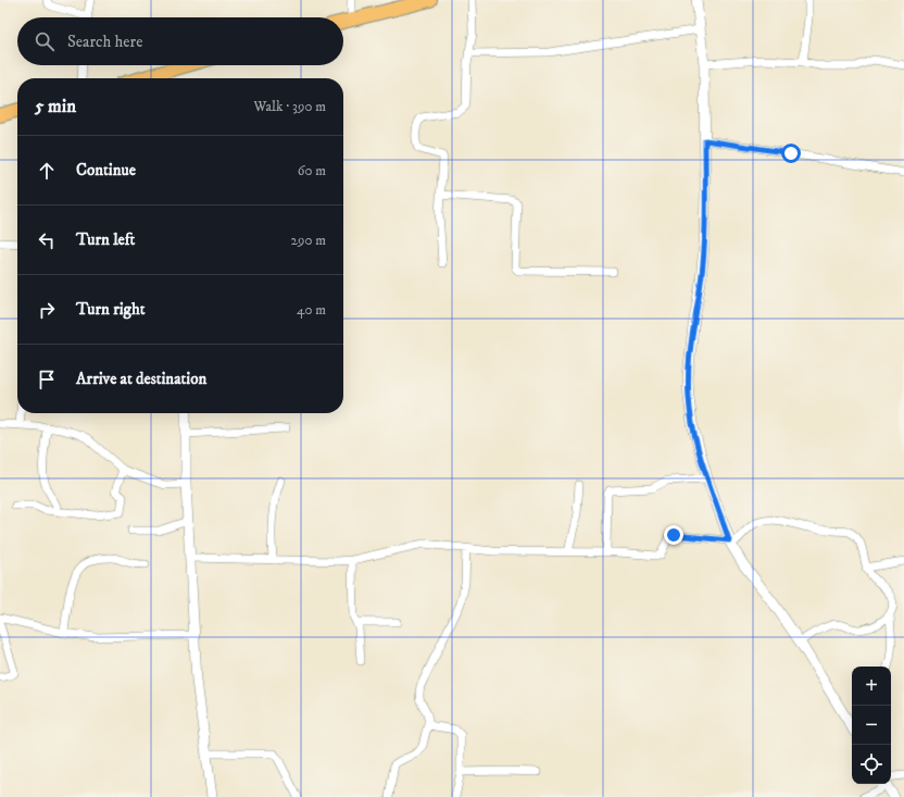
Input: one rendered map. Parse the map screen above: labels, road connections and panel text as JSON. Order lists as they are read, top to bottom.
{
  "page": {
    "search": "Search here",
    "heading": ["5 min", "Walk · 390 m"],
    "list": [
      ["Continue", "60 m"],
      ["Turn left", "290 m"],
      ["Turn right", "40 m"],
      "Arrive at destination"
    ],
    "map_buttons": ["+", "−"]
  }
}
